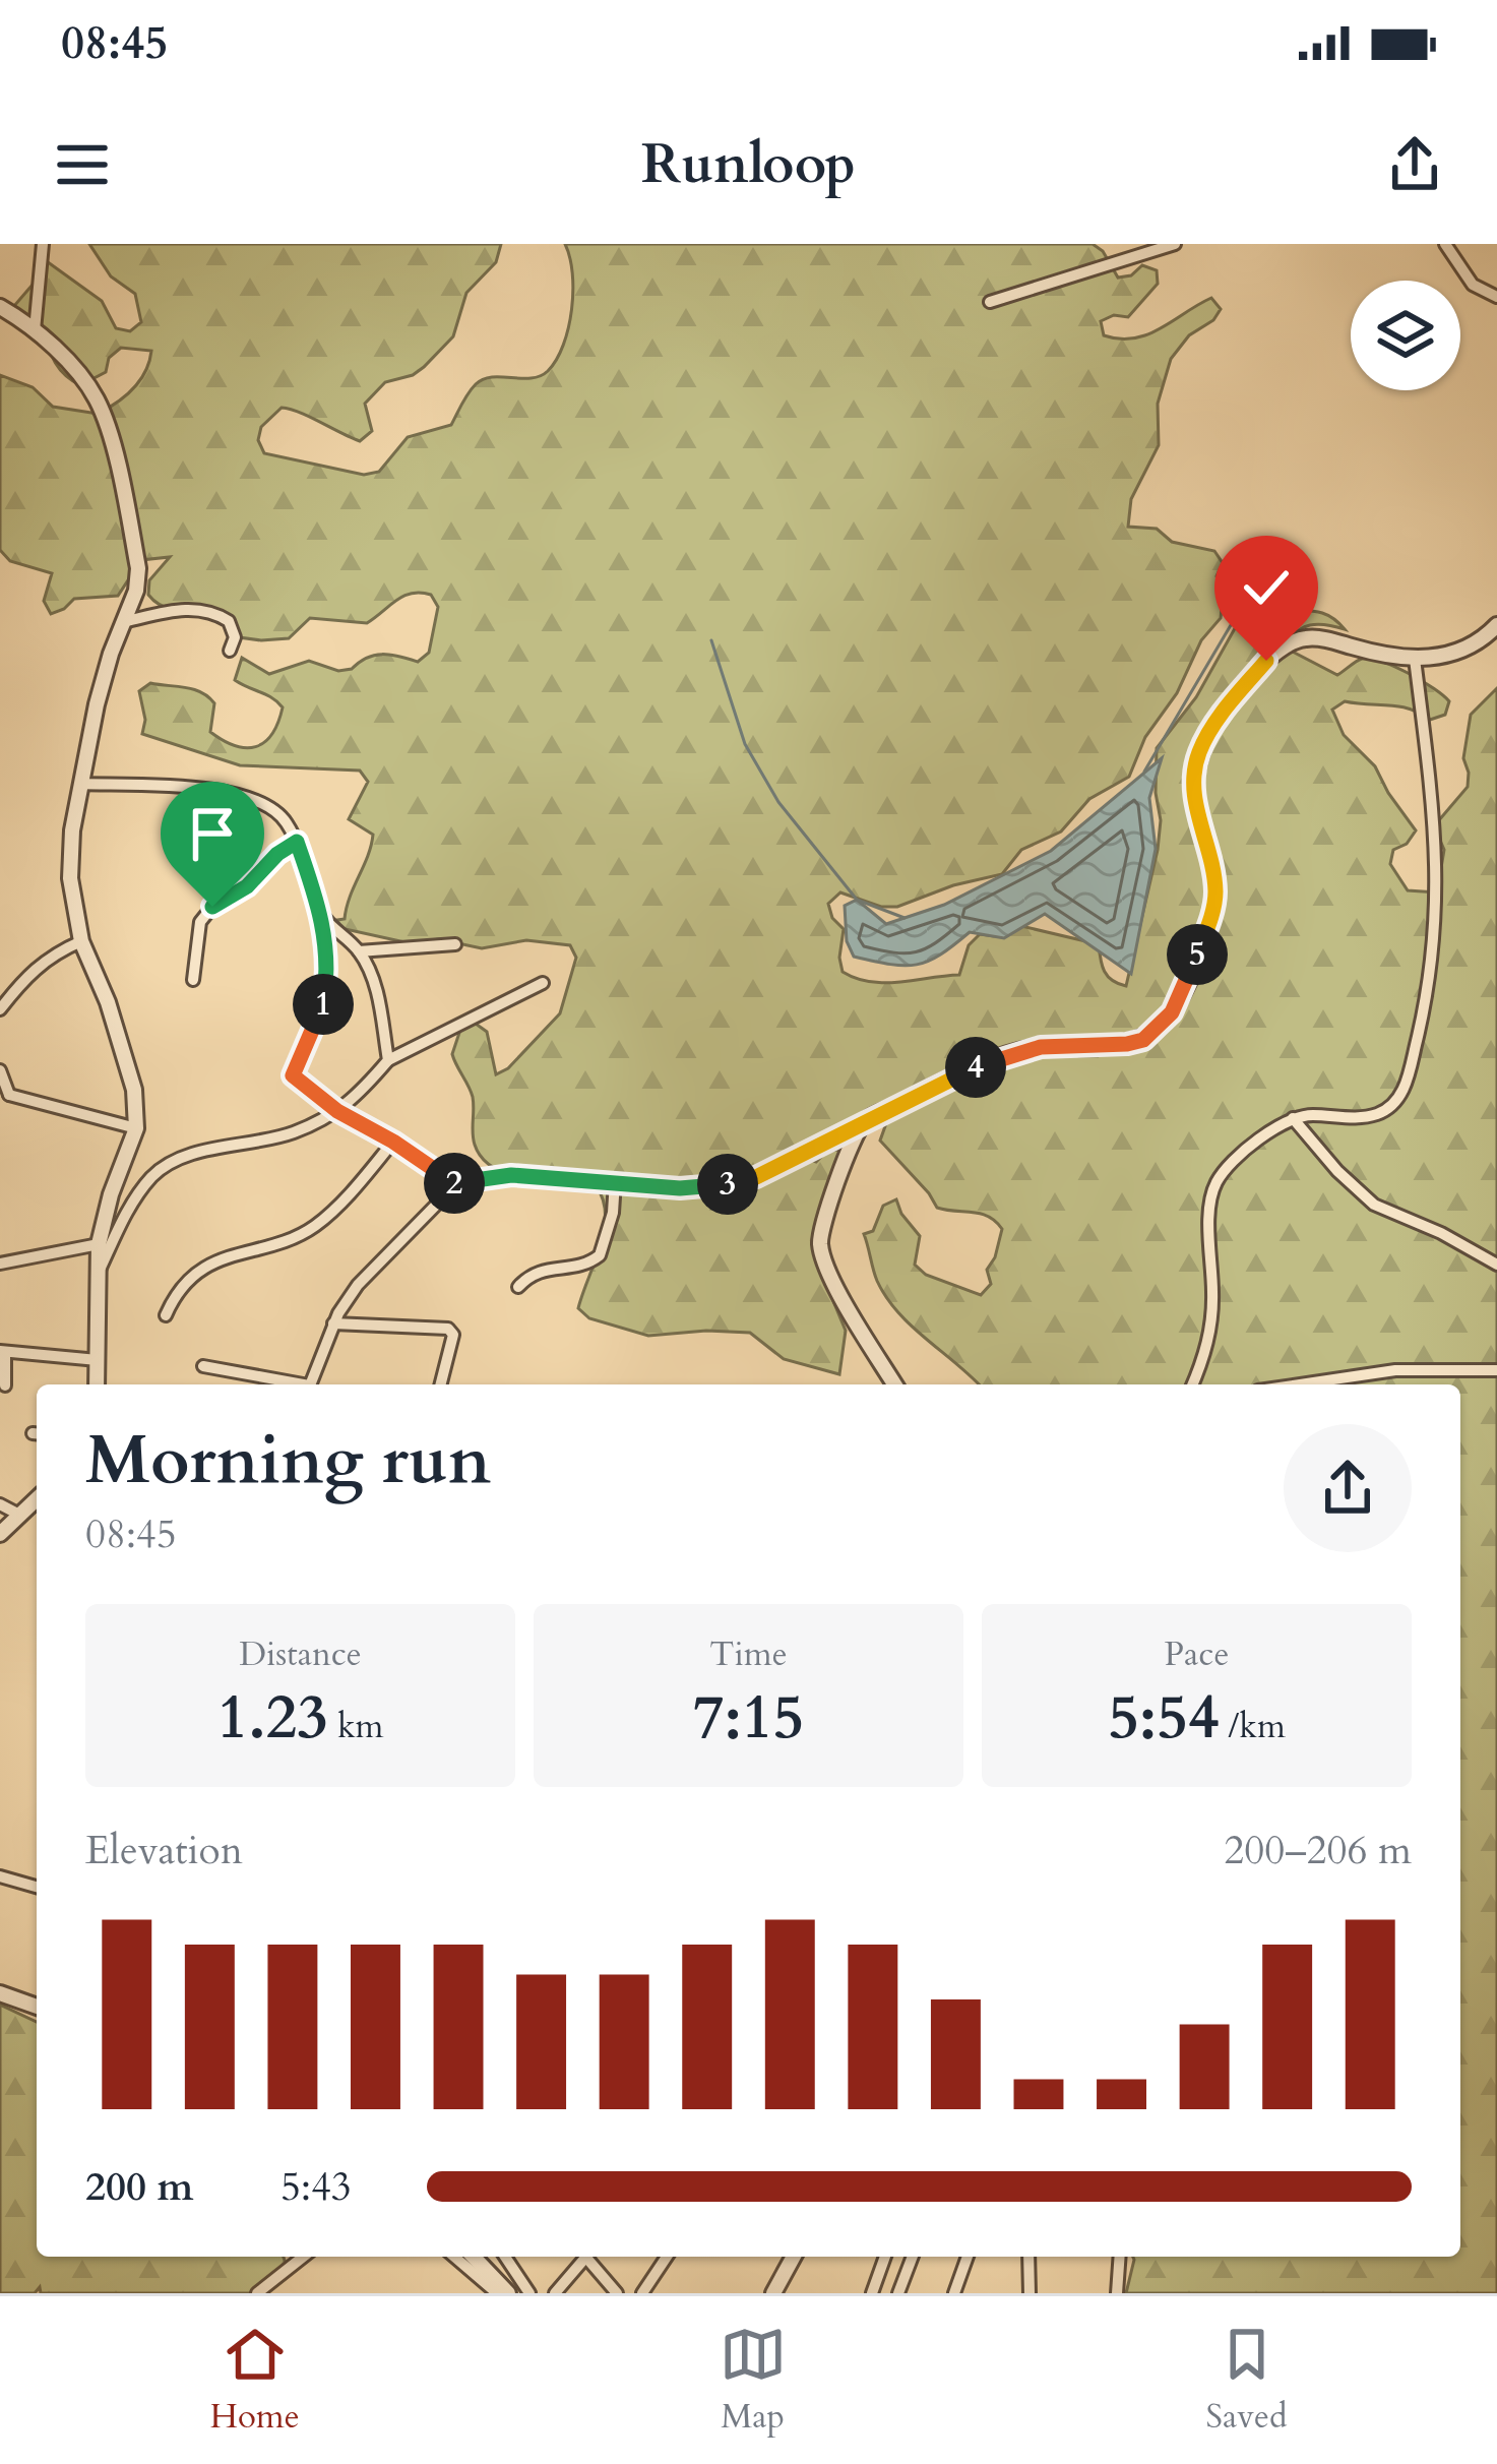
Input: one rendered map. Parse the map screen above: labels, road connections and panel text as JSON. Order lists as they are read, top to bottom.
{
  "page": {
    "status": "08:45",
    "header": "Runloop",
    "pins": [
      "5",
      "1",
      "4",
      "2",
      "3"
    ],
    "heading": ["Morning run", "08:45"],
    "stats": [
      ["Distance", "1.23 km"],
      ["Time", "7:15"],
      ["Pace", "5:54 /km"]
    ],
    "chart": ["Elevation", "200–206 m"],
    "list": [
      {
        "name": "200 m",
        "note": "5:43"
      }
    ],
    "tabs": ["Home", "Map", "Saved"]
  }
}
